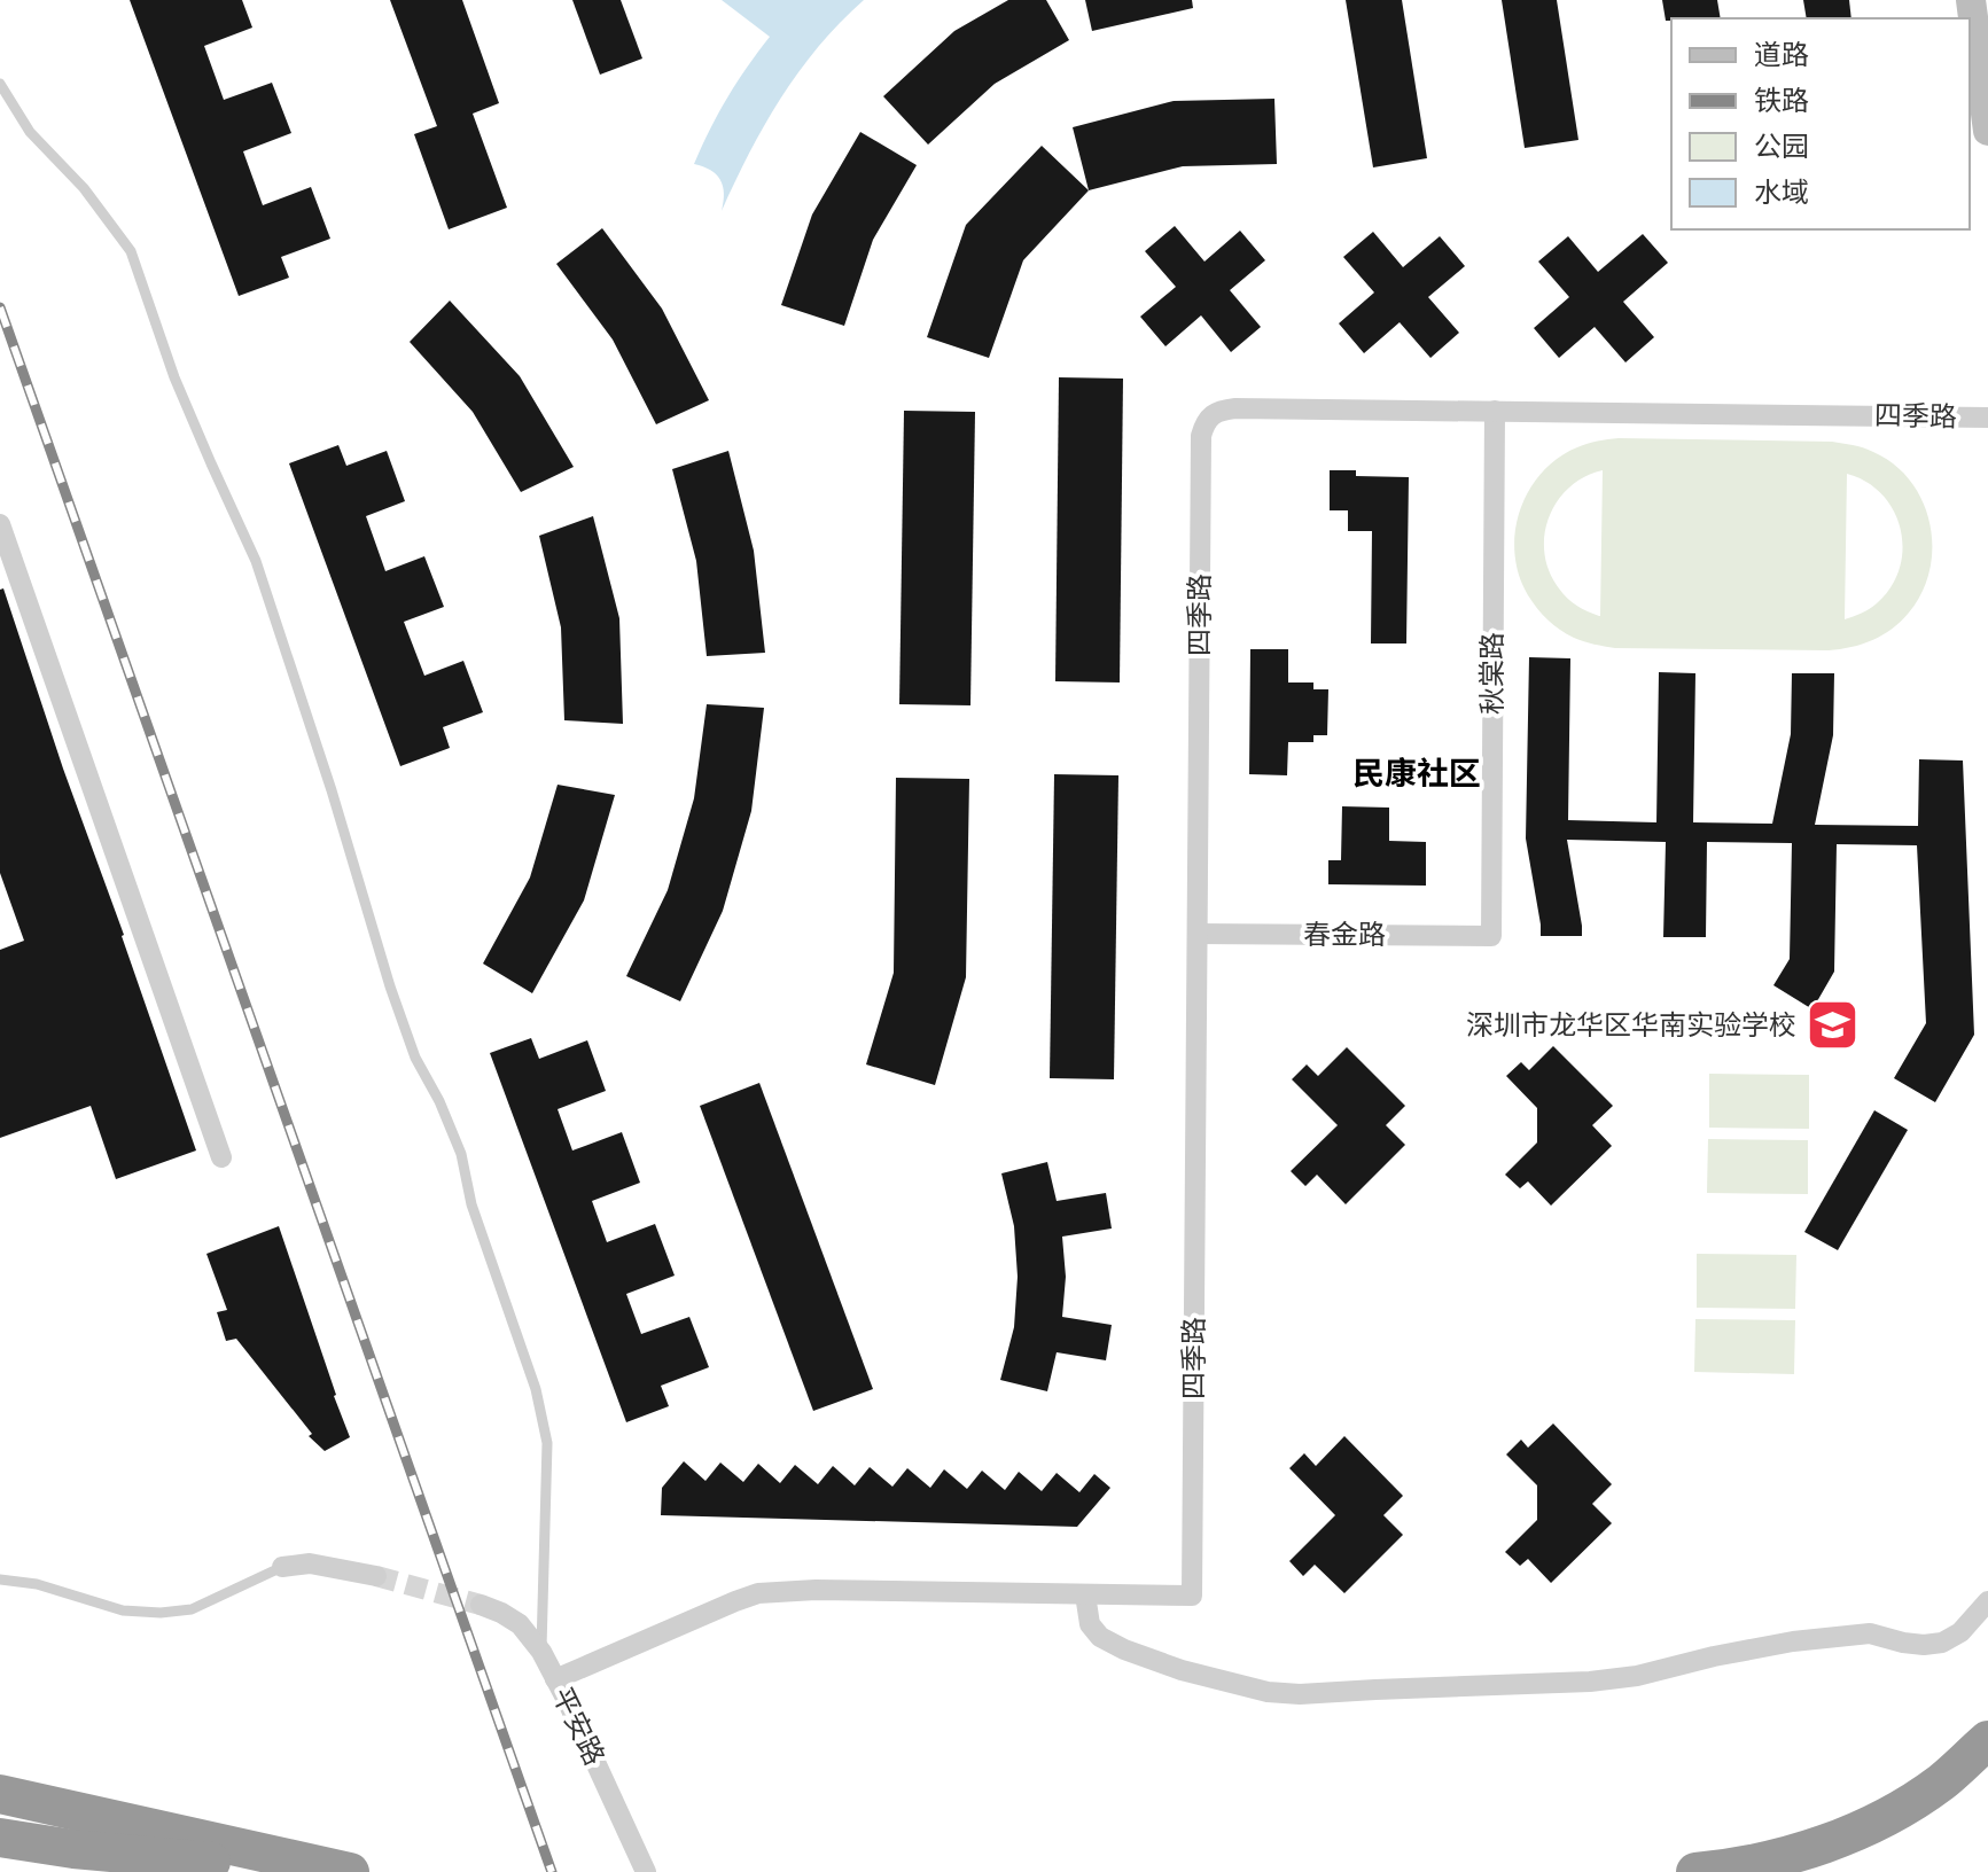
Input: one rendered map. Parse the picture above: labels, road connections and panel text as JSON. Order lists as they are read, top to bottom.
{
  "streets": {
    "street": [
      "四季路",
      "秋棠路",
      "春金路",
      "平安路"
    ]
  },
  "crossings": [
    ["四季路", "秋棠路"],
    ["四季路", "春金路"],
    ["秋棠路", "春金路"]
  ],
  "districts": ["民康社区"],
  "places": {
    "school or university": ["深圳市龙华区华南实验学校"]
  },
  "legend": [
    "道路",
    "铁路",
    "公园",
    "水域"
  ]
}
